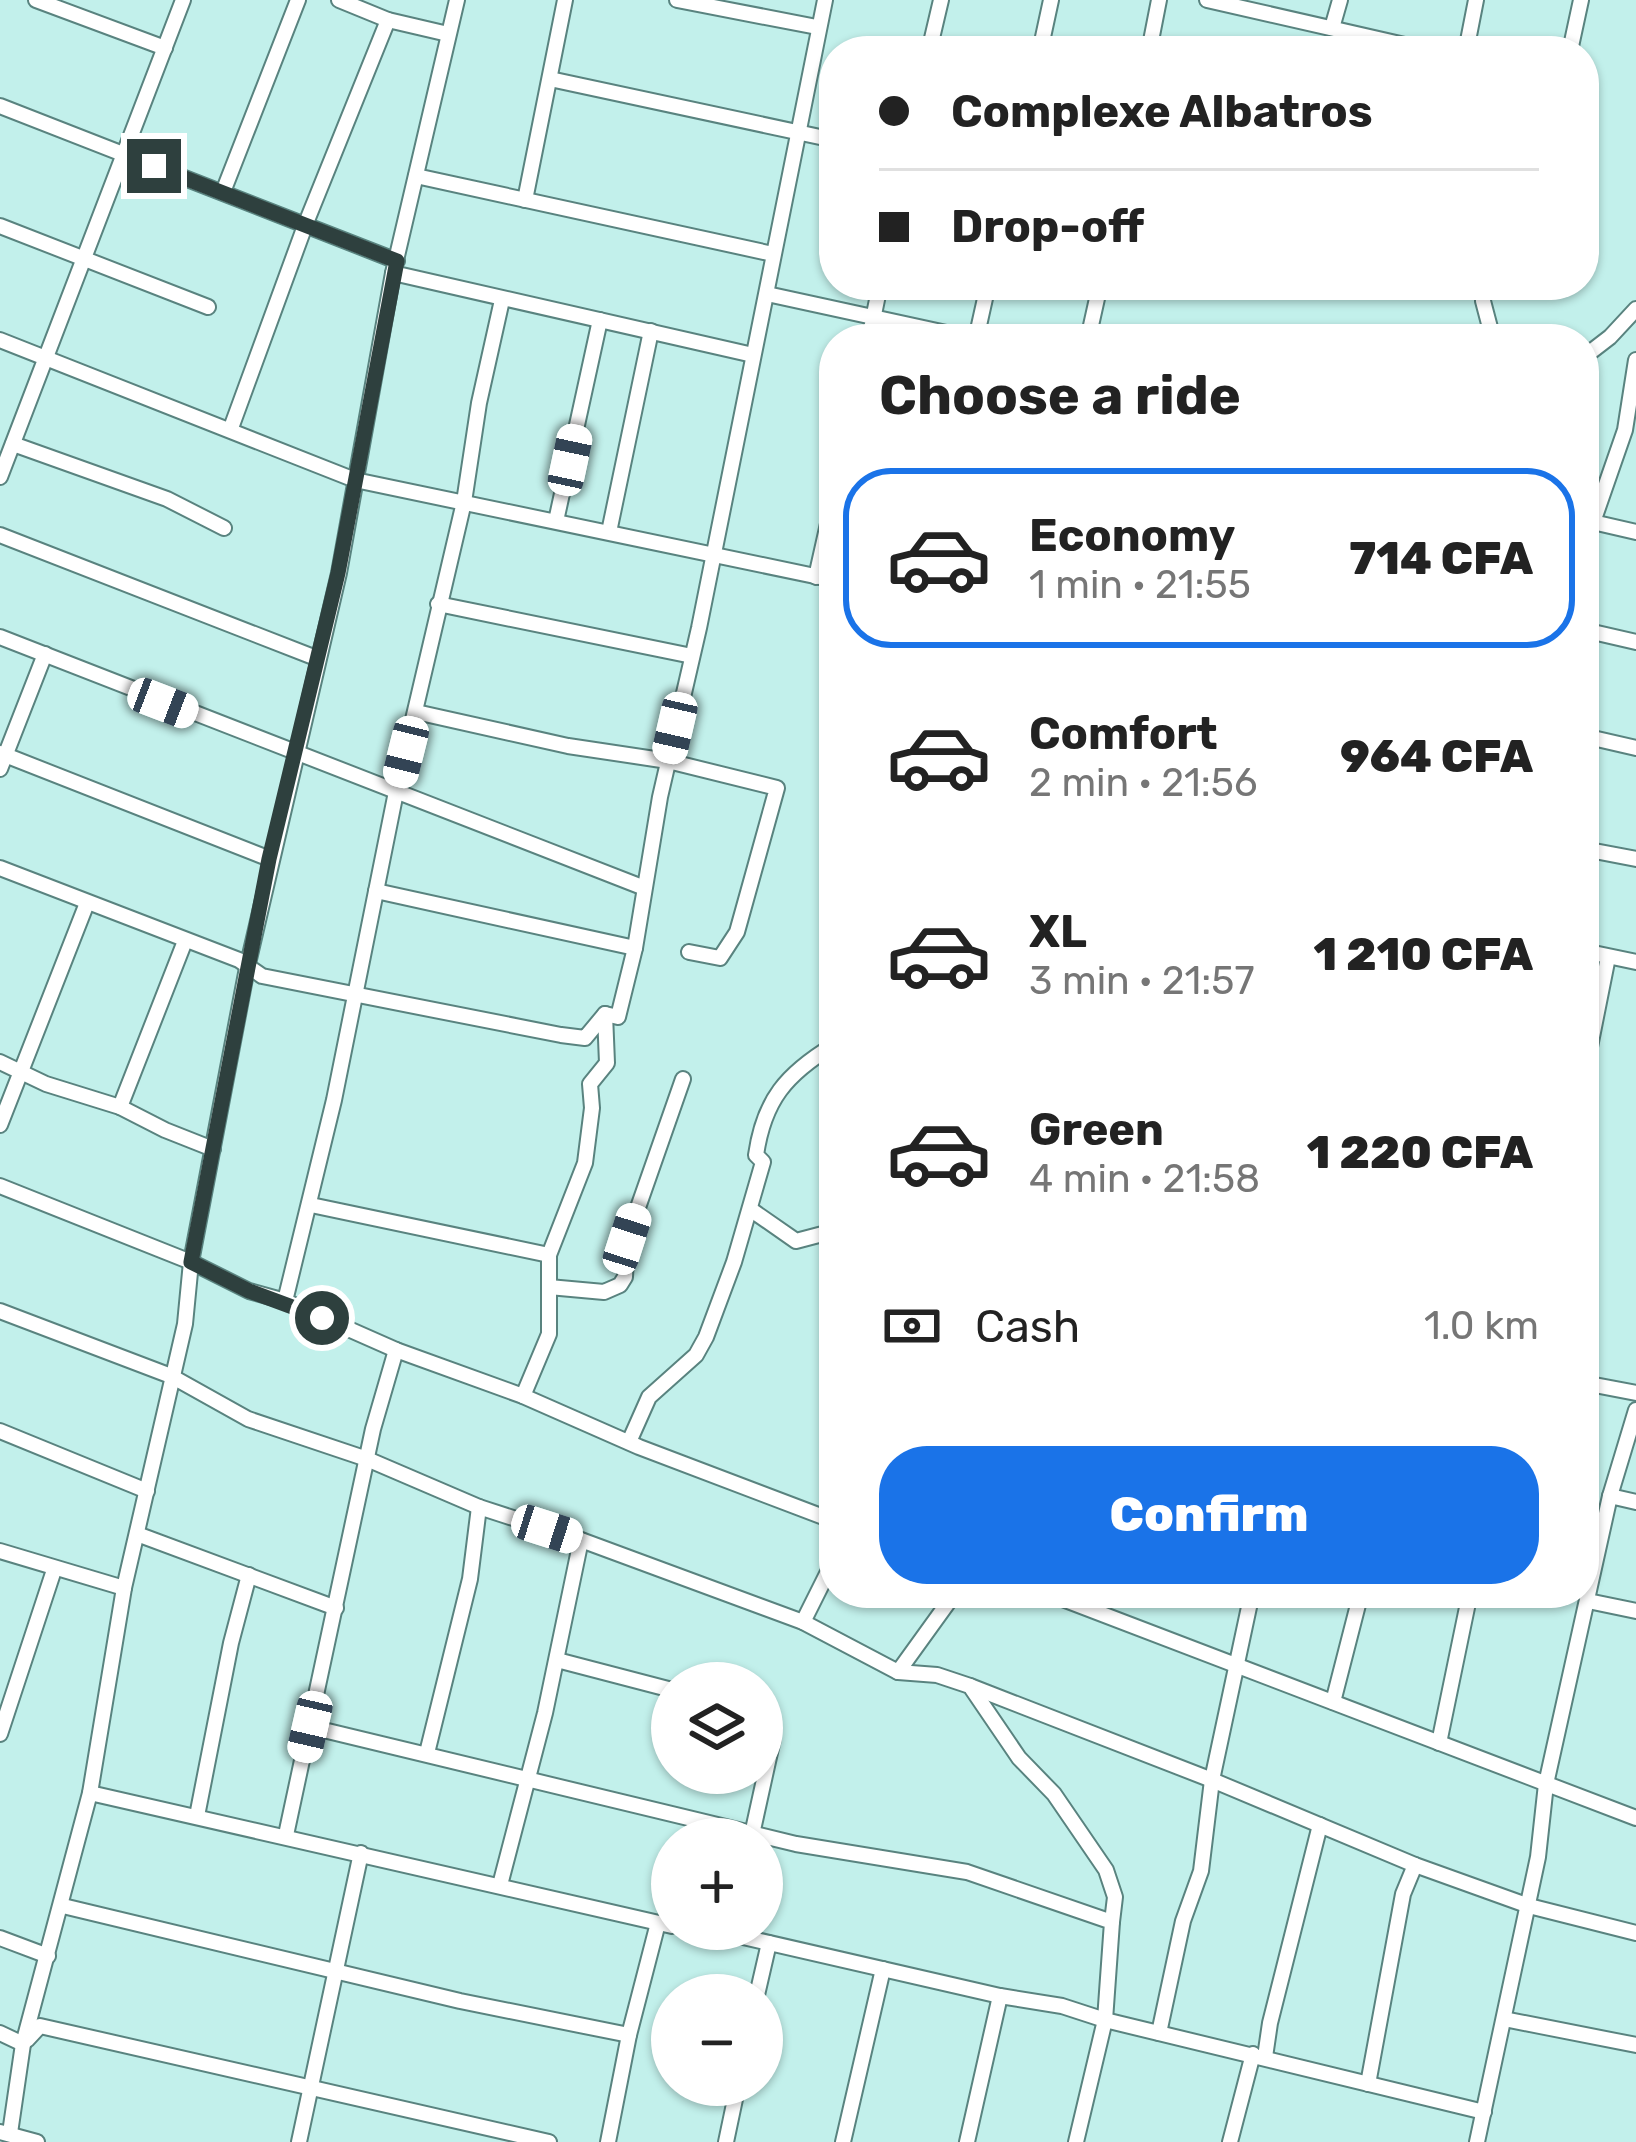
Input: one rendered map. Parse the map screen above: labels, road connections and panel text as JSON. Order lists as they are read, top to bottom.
{
  "page": {
    "banner": ["Complexe Albatros", "Drop-off"],
    "heading": "Choose a ride",
    "list": [
      {
        "name": "Economy",
        "note": "1 min · 21:55",
        "value": "714 CFA"
      },
      {
        "name": "Comfort",
        "note": "2 min · 21:56",
        "value": "964 CFA"
      },
      {
        "name": "XL",
        "note": "3 min · 21:57",
        "value": "1 210 CFA"
      },
      {
        "name": "Green",
        "note": "4 min · 21:58",
        "value": "1 220 CFA"
      }
    ],
    "pay": ["Cash", "1.0 km"],
    "buttons": "Confirm",
    "map_buttons": ["+", "−"]
  }
}
